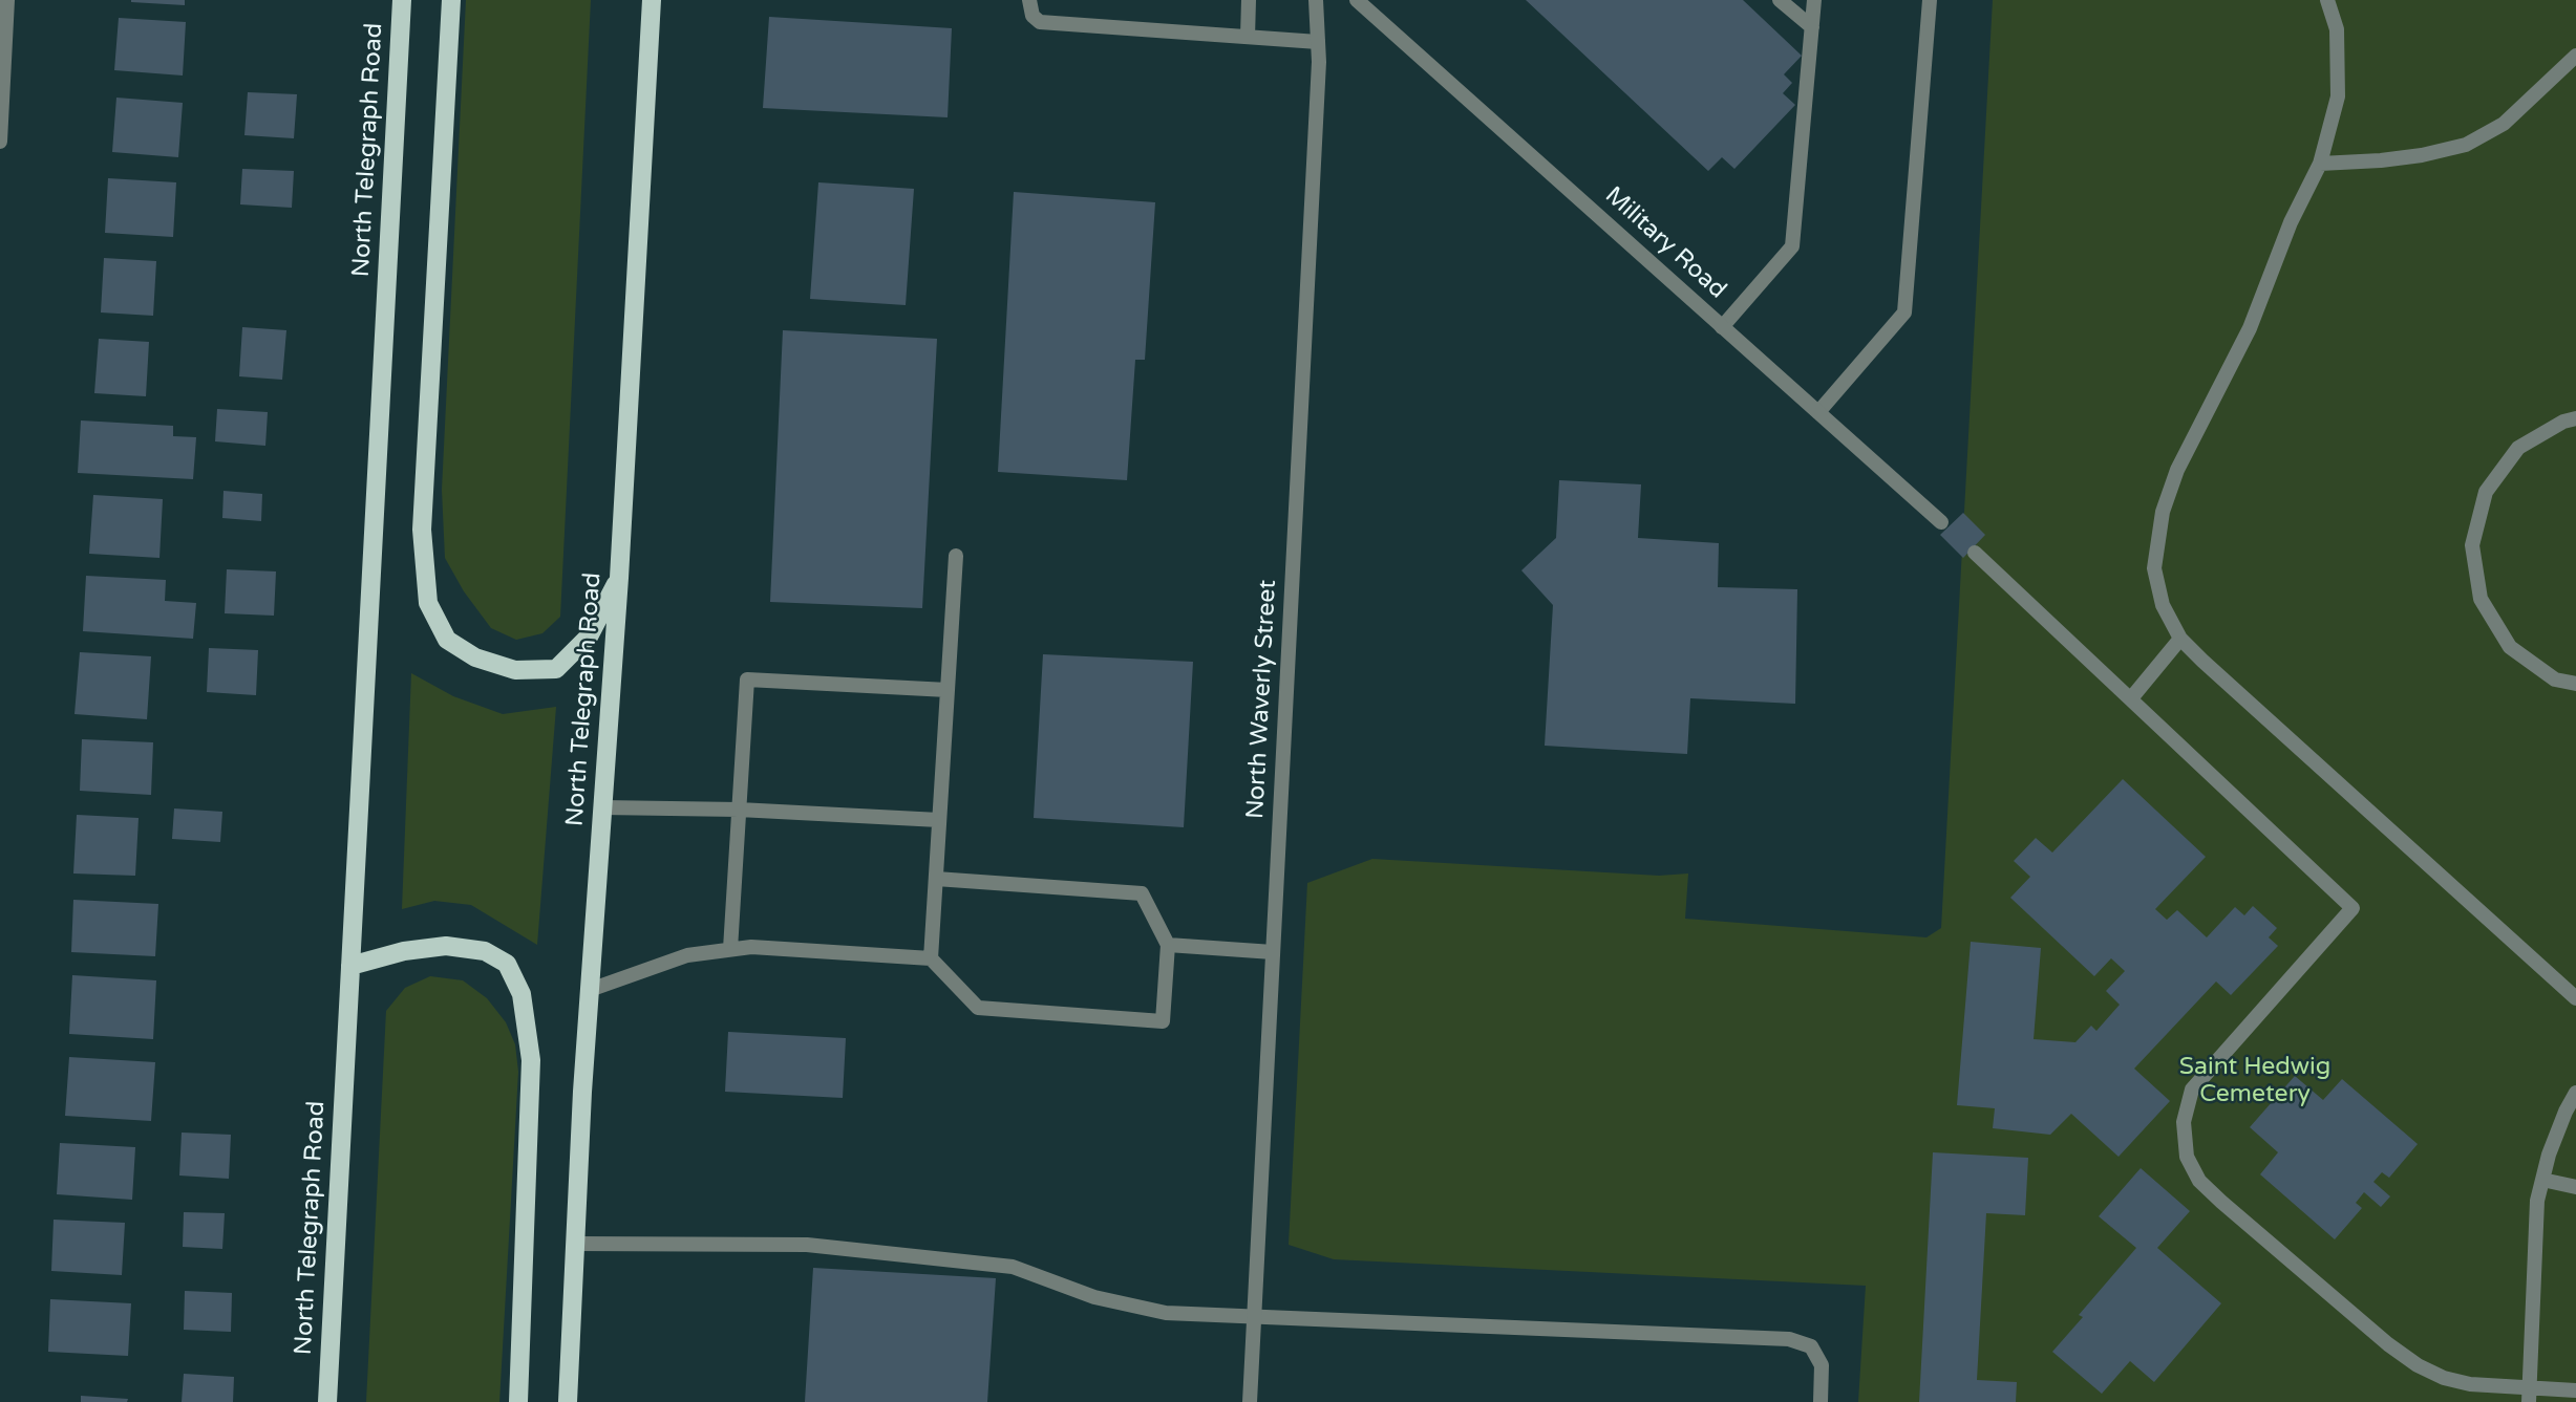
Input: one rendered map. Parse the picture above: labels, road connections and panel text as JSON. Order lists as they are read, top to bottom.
{
  "streets": {
    "main road": ["North Telegraph Road"],
    "street": ["Military Road", "North Waverly Street"]
  },
  "parks": ["Saint Hedwig Cemetery"]
}
